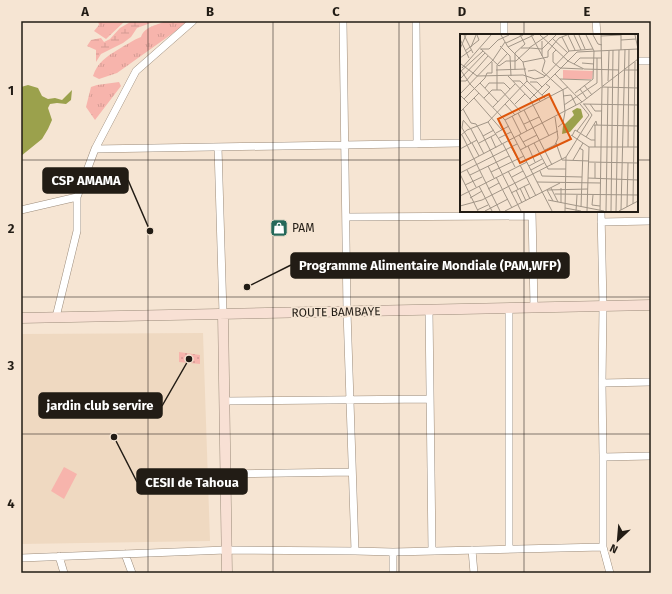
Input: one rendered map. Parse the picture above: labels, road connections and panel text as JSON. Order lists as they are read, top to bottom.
{
  "streets": {
    "street": ["ROUTE BAMBAYE"]
  },
  "places": {
    "shop": ["PAM"],
    "other": [
      "CSP AMAMA",
      "Programme Alimentaire Mondiale (PAM,WFP)",
      "jardin club servire",
      "CESII de Tahoua"
    ]
  },
  "north": "bottom left",
  "grid": {
    "columns": [
      "A",
      "B",
      "C",
      "D",
      "E"
    ],
    "rows": [
      "1",
      "2",
      "3",
      "4"
    ]
  }
}
